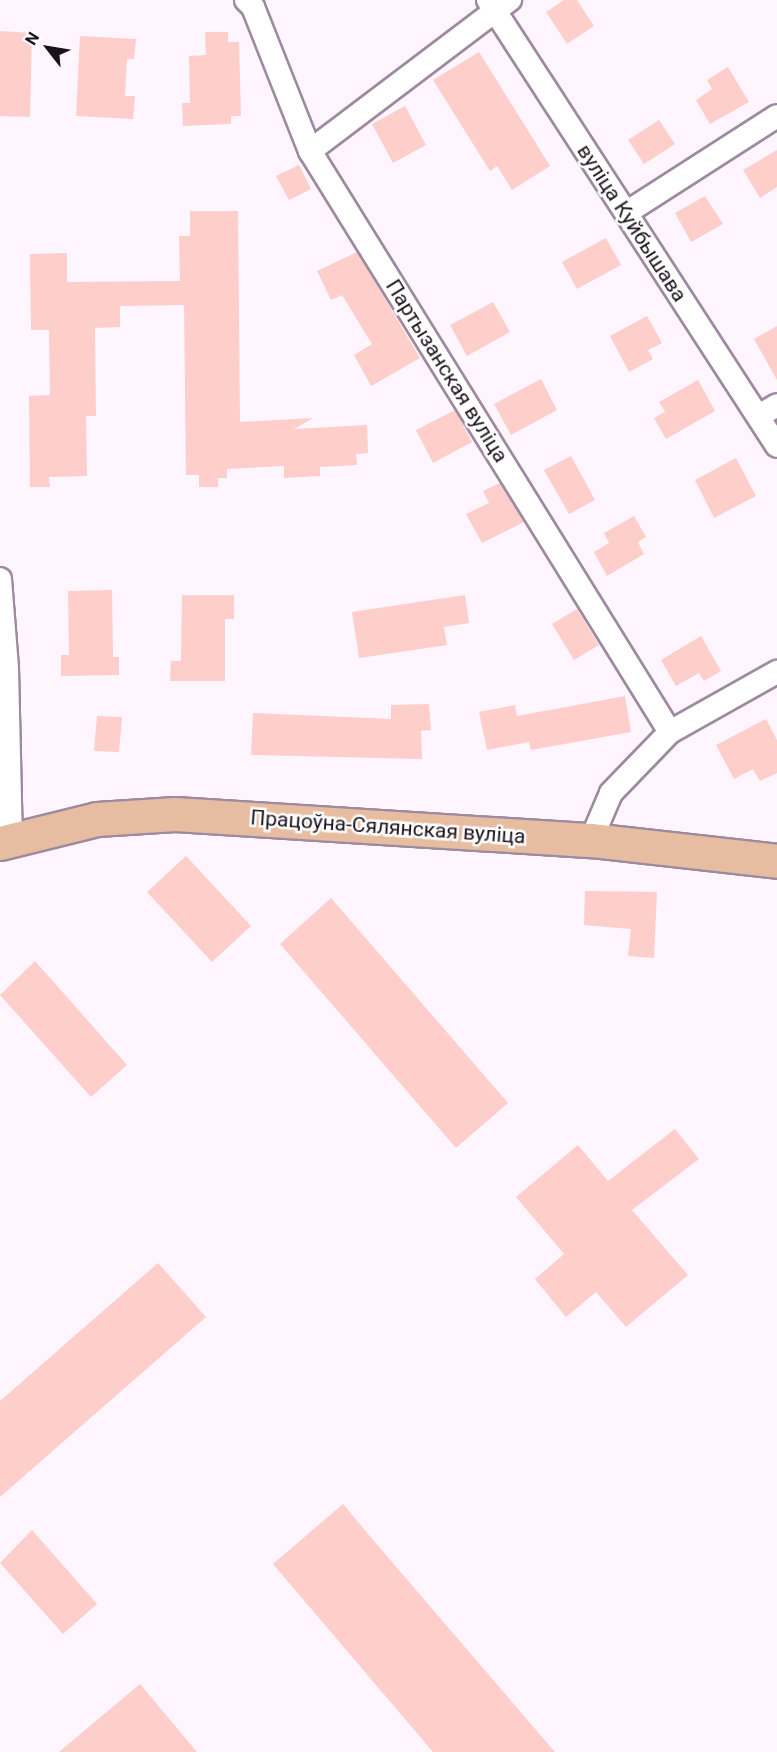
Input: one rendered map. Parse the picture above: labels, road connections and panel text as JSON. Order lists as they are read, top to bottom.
{
  "streets": {
    "main road": ["Працоўна-Сялянская вуліца"],
    "street": ["вуліца Куйбышава", "Партызанская вуліца"]
  },
  "north": "top left"
}
